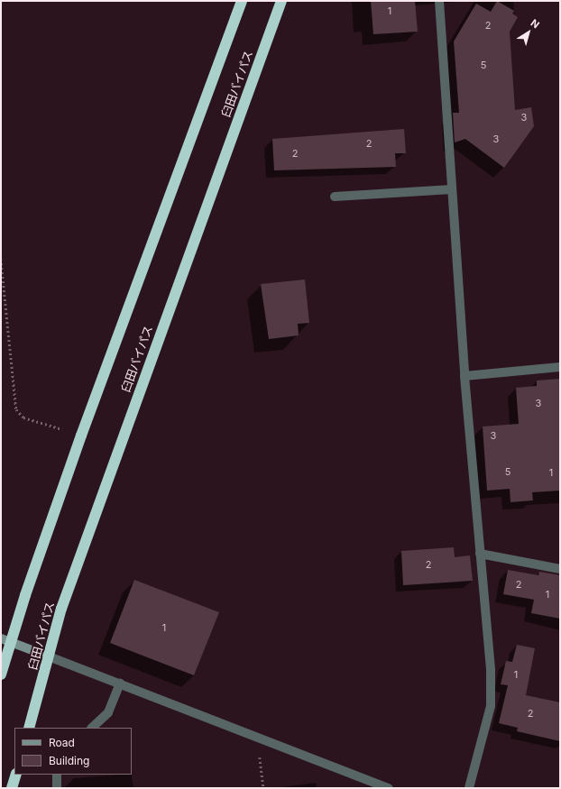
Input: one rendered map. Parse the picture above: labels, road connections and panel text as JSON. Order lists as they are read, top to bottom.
{
  "streets": {
    "highway": ["臼田バイパス"]
  },
  "house_numbers": [
    "1",
    "2",
    "5",
    "3",
    "3",
    "2",
    "2",
    "3",
    "3",
    "5",
    "1",
    "2",
    "2",
    "1",
    "1",
    "1",
    "2"
  ],
  "legend": ["Road", "Building"],
  "north": "top right"
}
